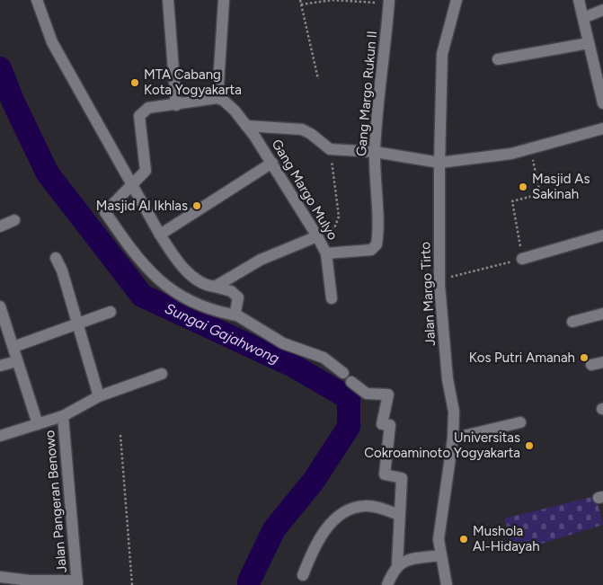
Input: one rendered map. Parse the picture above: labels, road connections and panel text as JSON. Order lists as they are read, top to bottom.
{
  "streets": {
    "street": [
      "Gang Margo Rukun II",
      "Gang Margo Mulyo",
      "Jalan Margo Tirto",
      "Jalan Pangeran Benowo"
    ]
  },
  "crossings": [
    ["Gang Margo Rukun II", "Gang Margo Mulyo"]
  ],
  "water": ["Sungai Gajahwong"],
  "places": [
    "MTA Cabang Kota Yogyakarta",
    "Masjid As Sakinah",
    "Masjid Al Ikhlas",
    "Kos Putri Amanah",
    "Universitas Cokroaminoto Yogyakarta",
    "Mushola Al-Hidayah"
  ]
}
